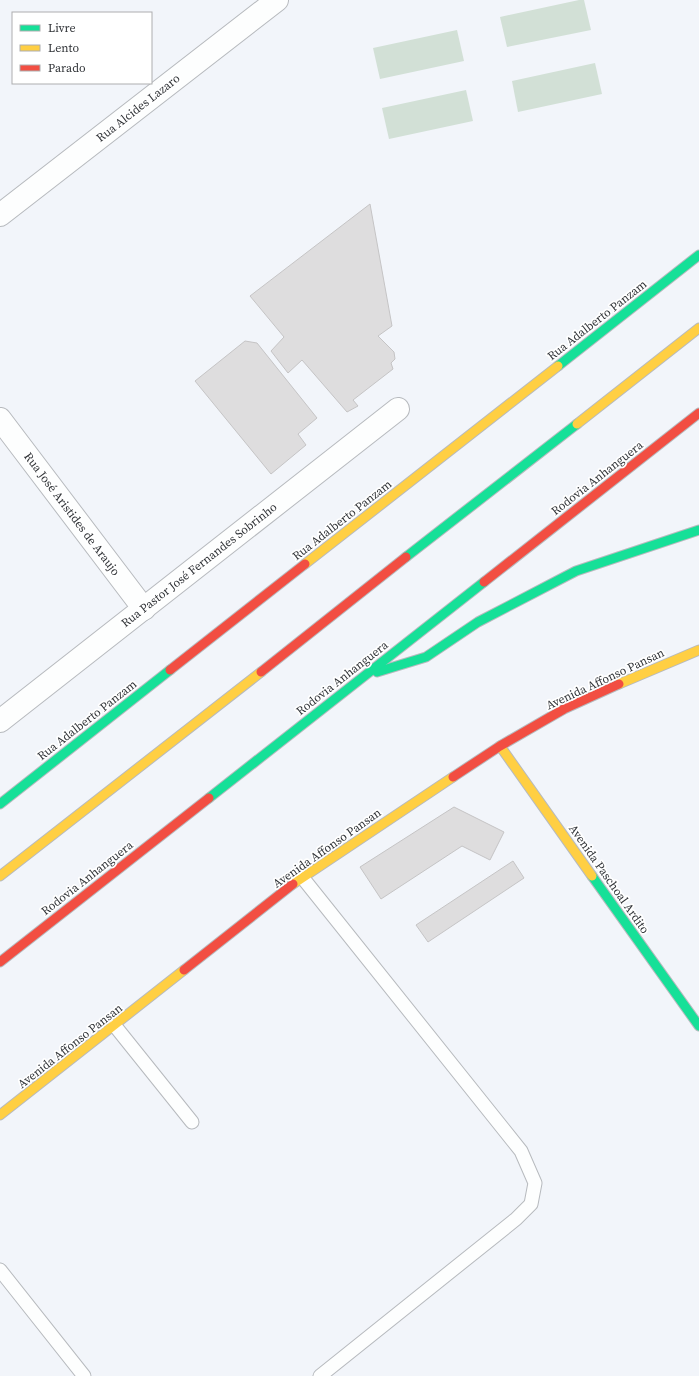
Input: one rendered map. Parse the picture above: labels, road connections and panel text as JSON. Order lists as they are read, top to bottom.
{
  "streets": {
    "main road": [
      "Rua Adalberto Panzam",
      "Rodovia Anhanguera",
      "Avenida Affonso Pansan",
      "Avenida Paschoal Ardito"
    ],
    "street": ["Rua Alcides Lazaro", "Rua José Aristides de Araujo", "Rua Pastor José Fernandes Sobrinho"]
  },
  "crossings": [
    ["Rua José Aristides de Araujo", "Rua Pastor José Fernandes Sobrinho"],
    ["Avenida Affonso Pansan", "Avenida Paschoal Ardito"]
  ],
  "legend": ["Livre", "Lento", "Parado"]
}
